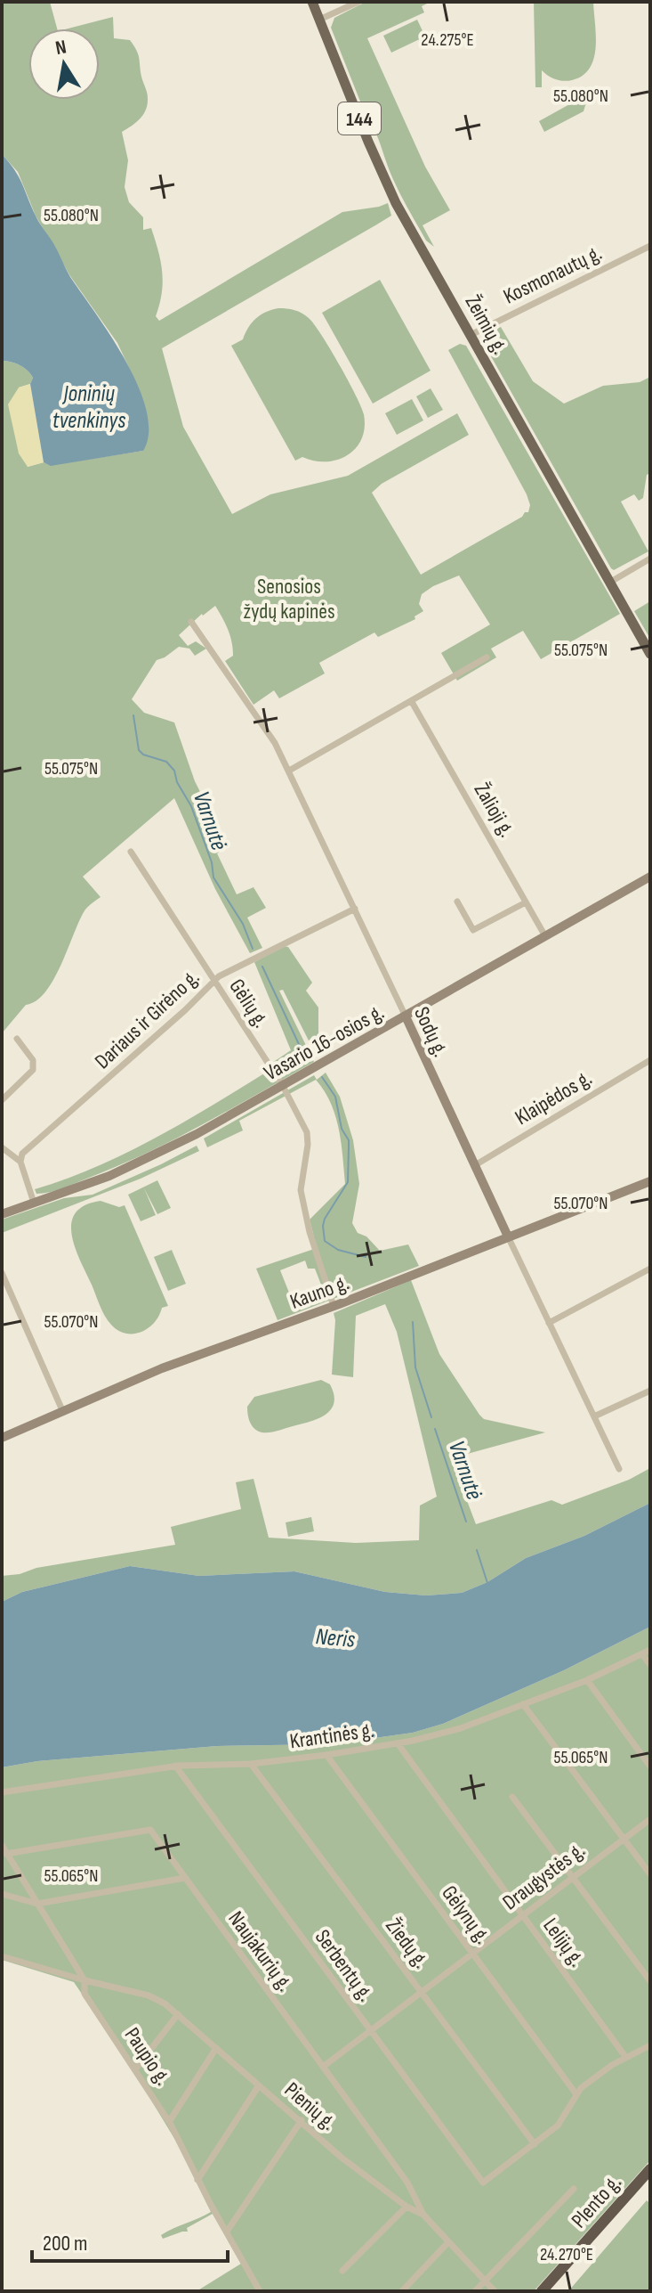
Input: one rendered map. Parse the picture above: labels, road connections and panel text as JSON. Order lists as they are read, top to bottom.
{
  "streets": {
    "highway": ["Plento g."],
    "main road": [
      "144",
      "Žeimių g.",
      "Sodų g.",
      "Vasario 16-osios g.",
      "Kauno g."
    ],
    "street": [
      "Kosmonautų g.",
      "Žalioji g.",
      "Gėlių g.",
      "Dariaus ir Girėno g.",
      "Klaipėdos g.",
      "Krantinės g.",
      "Draugystės g.",
      "Gėlynų g.",
      "Lelijų g.",
      "Žiedų g.",
      "Naujakurių g.",
      "Serbentų g.",
      "Paupio g.",
      "Pienių g."
    ]
  },
  "crossings": [
    ["Kosmonautų g.", "Žeimių g."],
    ["Žalioji g.", "Vasario 16-osios g."],
    ["Gėlių g.", "Dariaus ir Girėno g."],
    ["Gėlių g.", "Vasario 16-osios g."],
    ["Gėlių g.", "Kauno g."],
    ["Dariaus ir Girėno g.", "Sodų g."],
    ["Sodų g.", "Vasario 16-osios g."],
    ["Sodų g.", "Klaipėdos g."],
    ["Sodų g.", "Kauno g."],
    ["Krantinės g.", "Gėlynų g."],
    ["Krantinės g.", "Lelijų g."],
    ["Krantinės g.", "Žiedų g."],
    ["Krantinės g.", "Serbentų g."],
    ["Draugystės g.", "Gėlynų g."],
    ["Draugystės g.", "Lelijų g."],
    ["Draugystės g.", "Žiedų g."],
    ["Draugystės g.", "Naujakurių g."],
    ["Draugystės g.", "Serbentų g."],
    ["Žiedų g.", "Serbentų g."],
    ["Naujakurių g.", "Paupio g."],
    ["Naujakurių g.", "Pienių g."],
    ["Paupio g.", "Pienių g."]
  ],
  "water": ["Joninių tvenkinys", "Varnutė", "Neris"],
  "parks": ["Senosios žydų kapinės"],
  "scale_bar": "200 m",
  "north": "top",
  "coordinates": [
    "24.275°E",
    "55.080°N",
    "55.075°N",
    "55.070°N",
    "55.065°N",
    "24.270°E"
  ]
}
